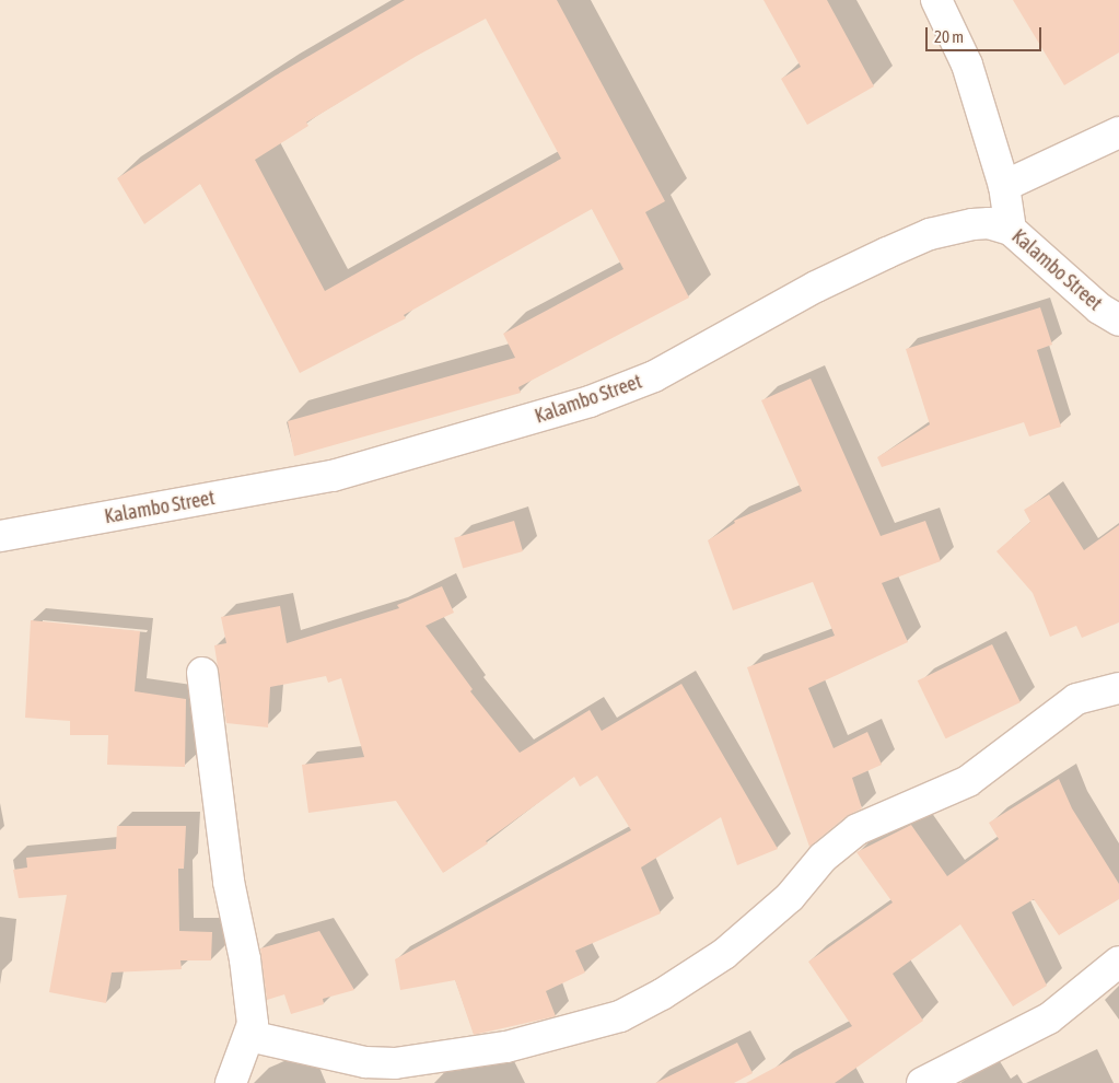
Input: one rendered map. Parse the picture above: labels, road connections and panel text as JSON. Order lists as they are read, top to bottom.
{
  "streets": {
    "street": ["Kalambo Street"]
  },
  "scale_bar": "20 m"
}
